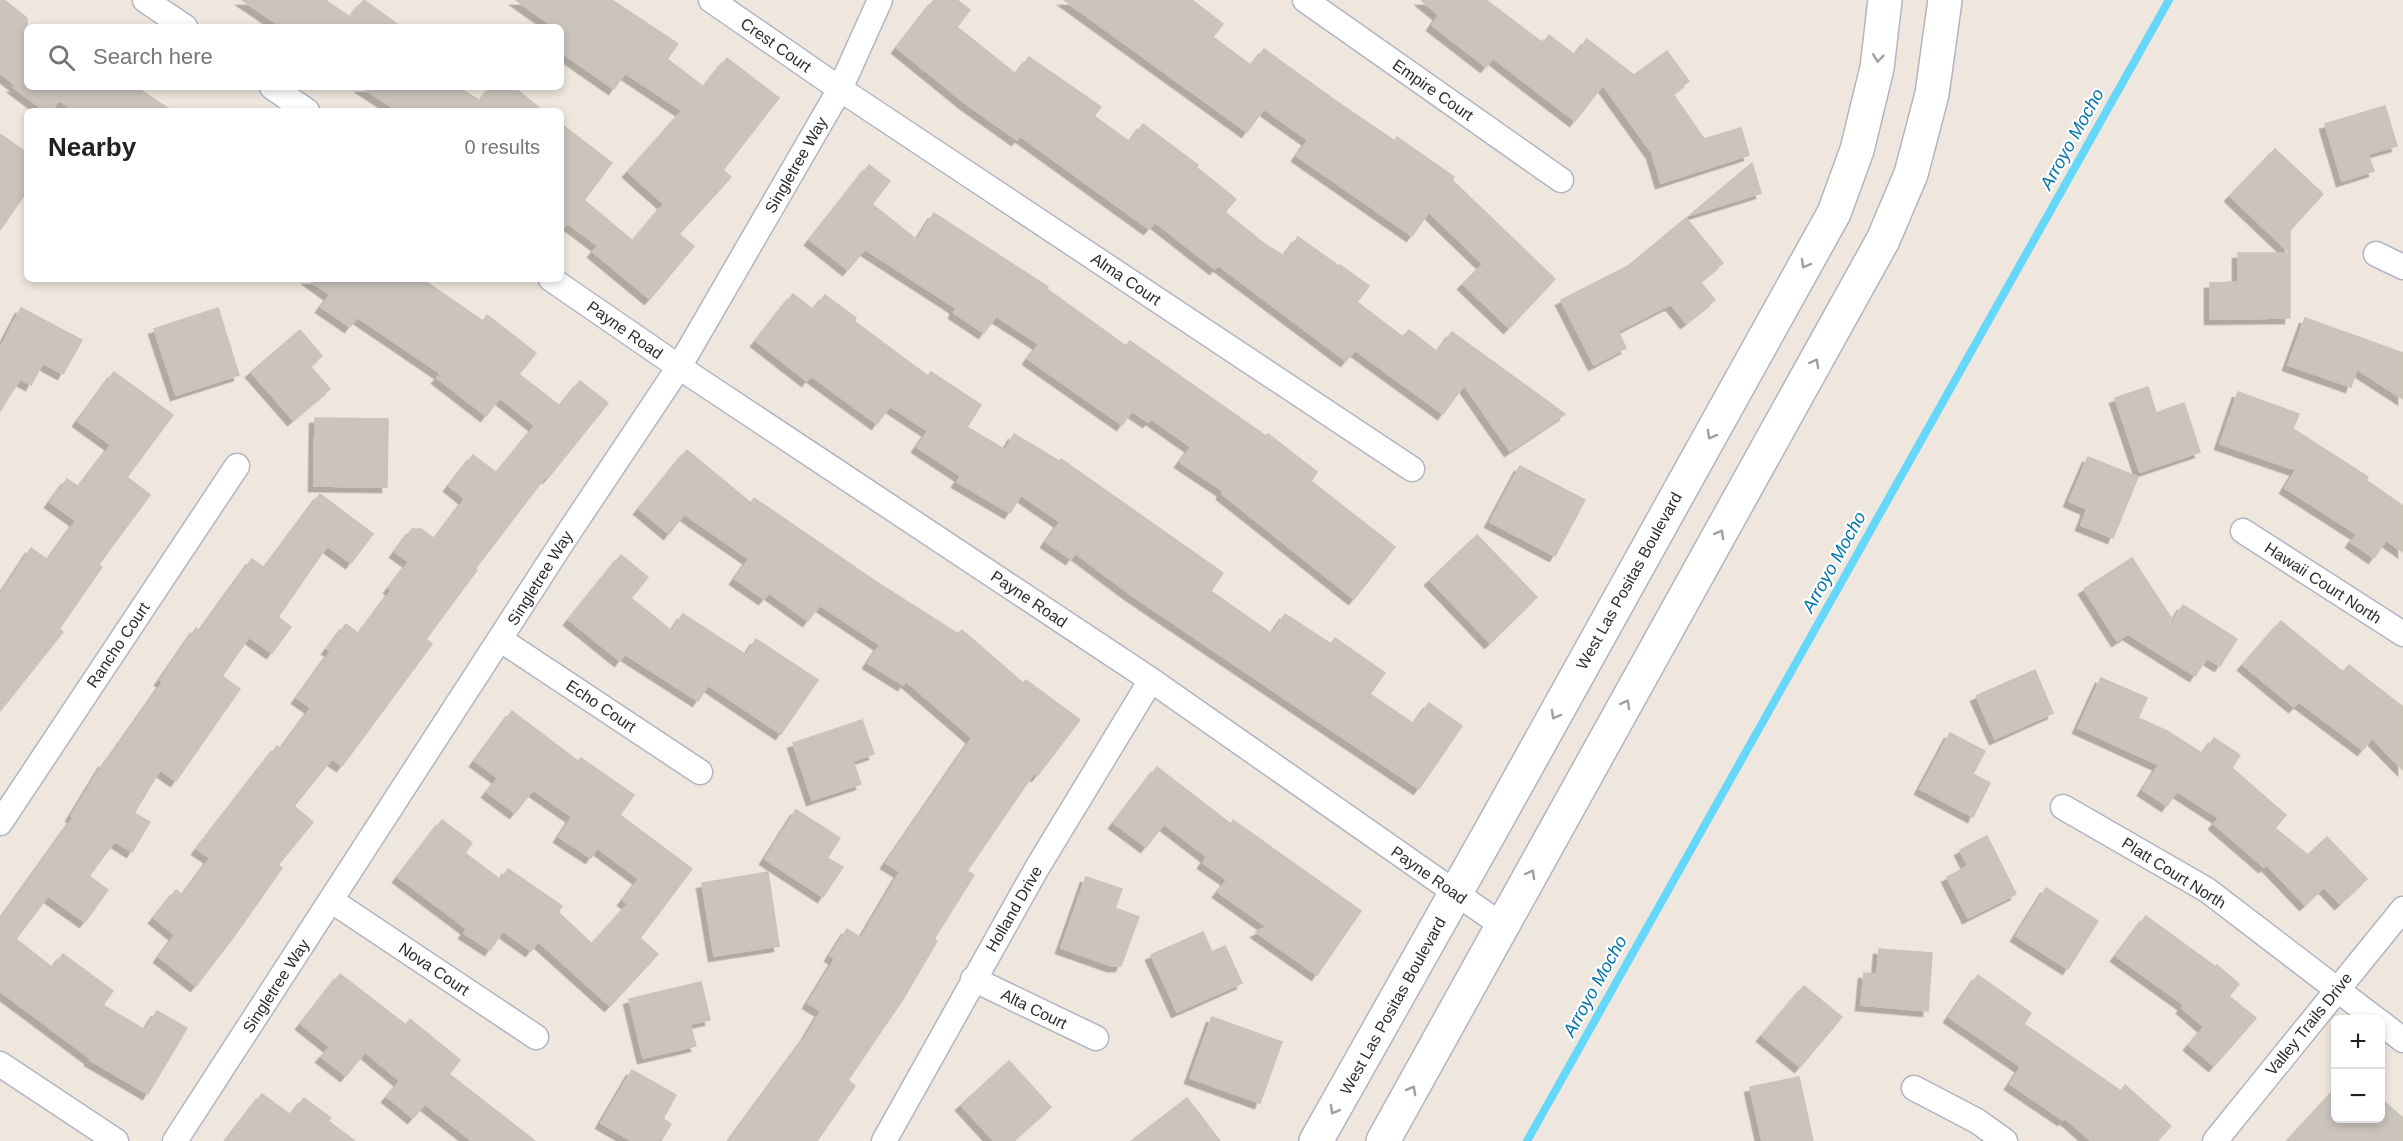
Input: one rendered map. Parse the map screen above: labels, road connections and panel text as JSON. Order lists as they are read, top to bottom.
{
  "streets": {
    "main road": ["West Las Positas Boulevard"],
    "street": [
      "Crest Court",
      "Empire Court",
      "Singletree Way",
      "Alma Court",
      "Payne Road",
      "Hawaii Court North",
      "Rancho Court",
      "Echo Court",
      "Platt Court North",
      "Holland Drive",
      "Nova Court",
      "Alta Court",
      "Valley Trails Drive"
    ]
  },
  "crossings": [
    ["Crest Court", "Singletree Way"],
    ["Crest Court", "Alma Court"],
    ["Singletree Way", "Alma Court"],
    ["Singletree Way", "Payne Road"],
    ["Singletree Way", "Echo Court"],
    ["Singletree Way", "Nova Court"],
    ["Payne Road", "West Las Positas Boulevard"],
    ["Payne Road", "Holland Drive"],
    ["Platt Court North", "Valley Trails Drive"],
    ["Holland Drive", "Alta Court"]
  ],
  "water": ["Arroyo Mocho"],
  "page": {
    "search": "Search here",
    "heading": ["Nearby", "0 results"],
    "map_buttons": ["+", "−"]
  }
}
